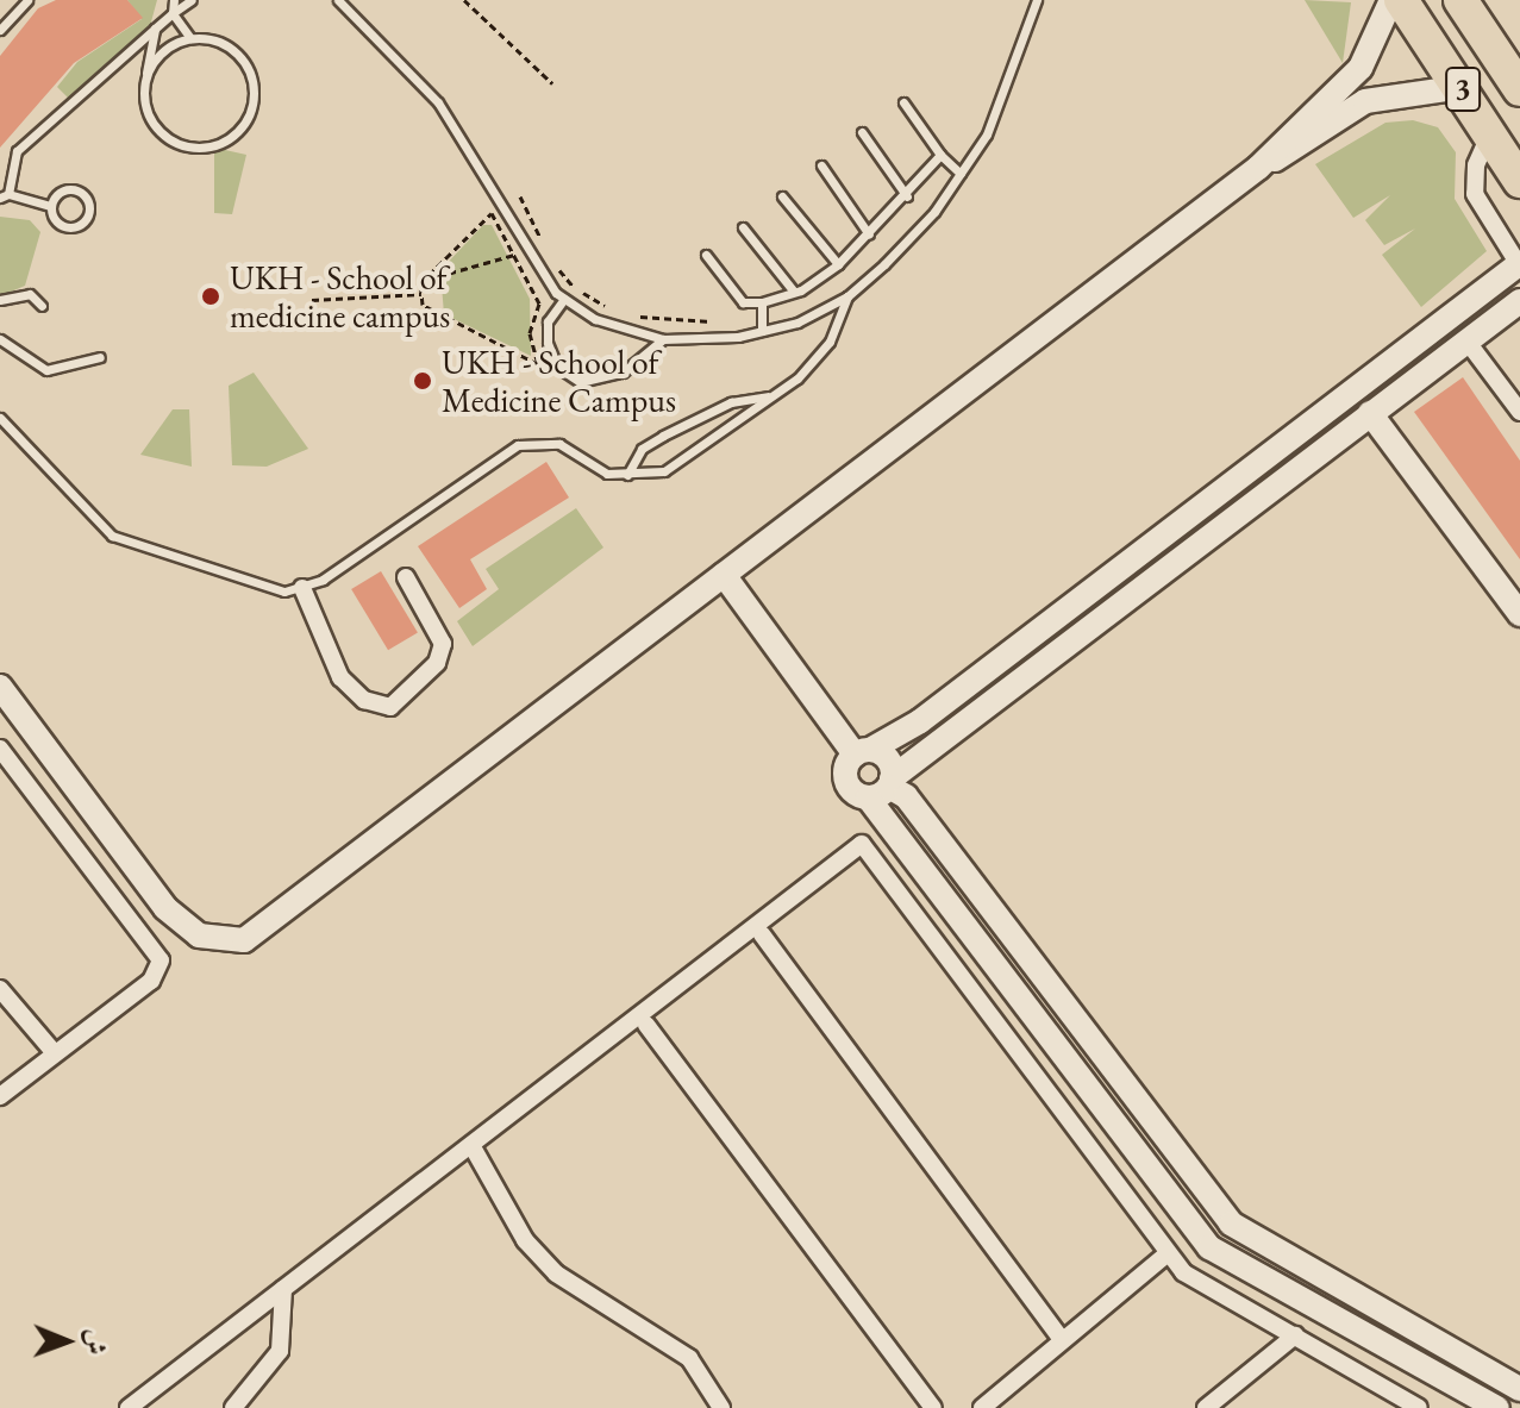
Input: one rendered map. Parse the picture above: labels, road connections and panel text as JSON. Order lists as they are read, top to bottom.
{
  "streets": {
    "highway": ["3"]
  },
  "places": ["UKH - School of medicine campus", "UKH - School of Medicine Campus"],
  "north": "right"
}
